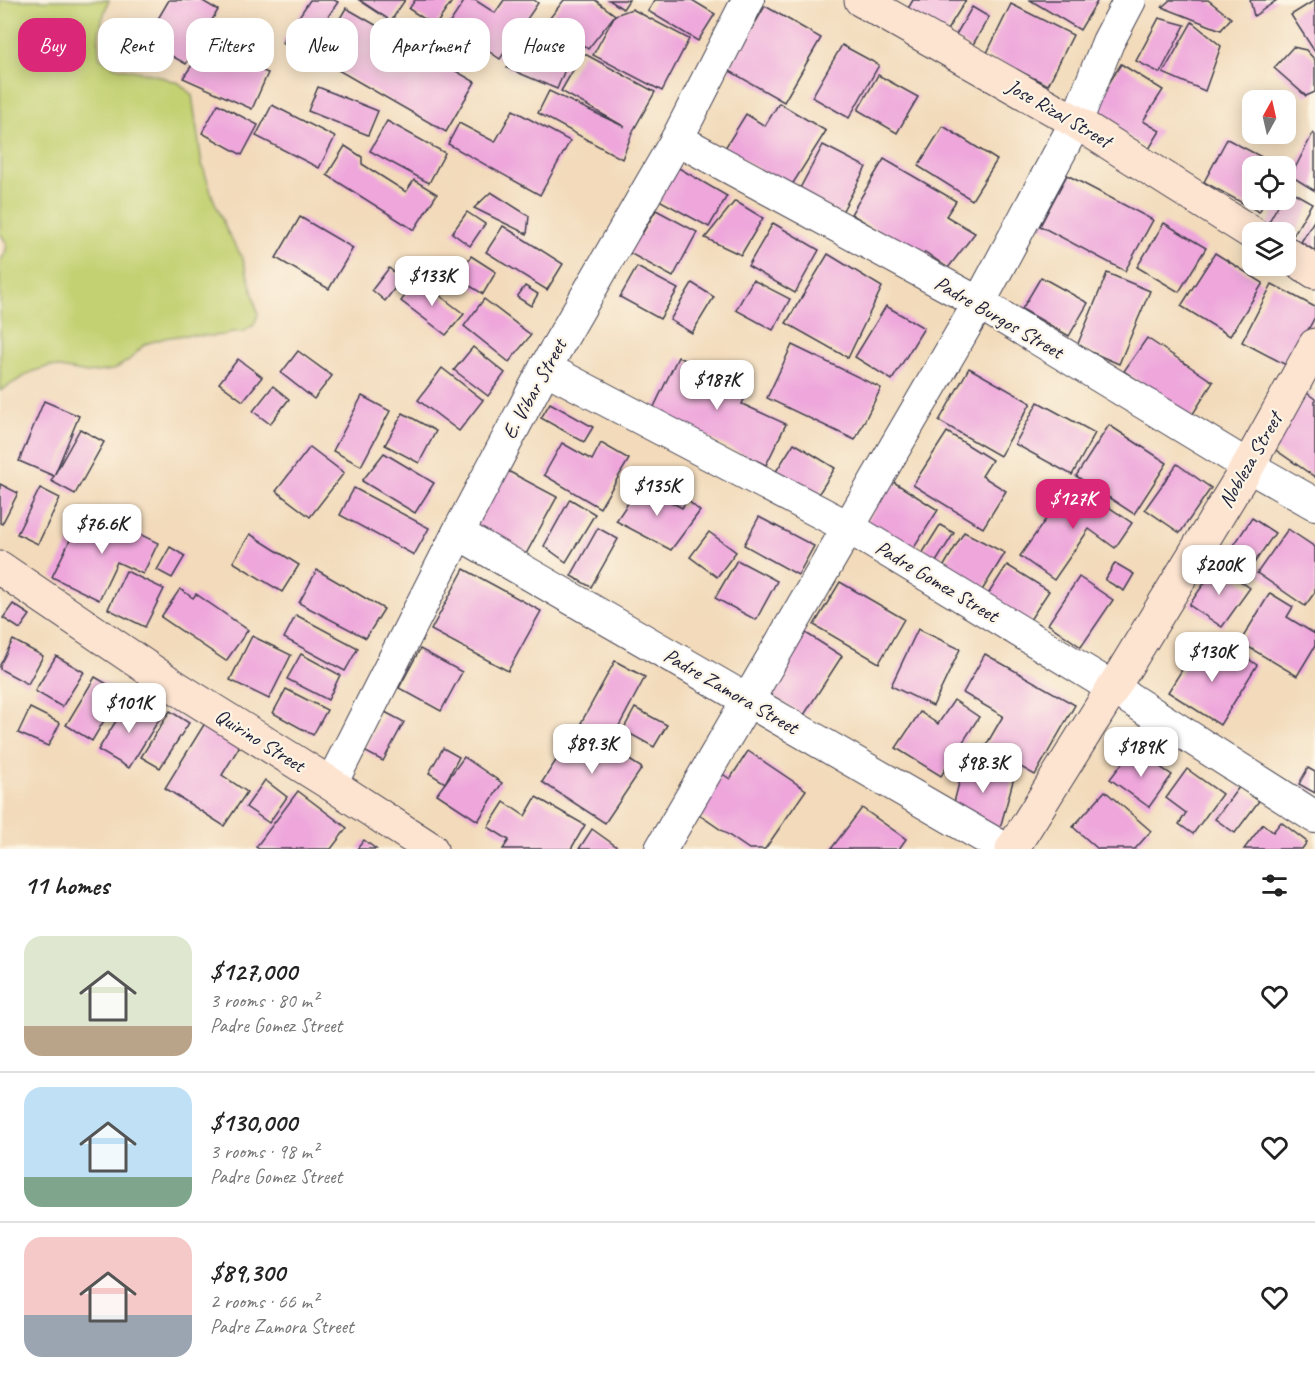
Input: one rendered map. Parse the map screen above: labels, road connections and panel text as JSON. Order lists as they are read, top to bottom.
{
  "streets": {
    "street": [
      "Jose Rizal Street",
      "Padre Burgos Street",
      "E. Vibar Street",
      "Nobleza Street",
      "Padre Gomez Street",
      "Padre Zamora Street",
      "Quirino Street"
    ]
  },
  "crossings": [
    ["Padre Burgos Street", "E. Vibar Street"],
    ["Padre Burgos Street", "Nobleza Street"],
    ["E. Vibar Street", "Padre Gomez Street"],
    ["E. Vibar Street", "Padre Zamora Street"],
    ["E. Vibar Street", "Quirino Street"],
    ["Nobleza Street", "Padre Gomez Street"]
  ],
  "north": "top",
  "page": {
    "chip": [
      "Buy",
      "Rent",
      "Filters",
      "New",
      "Apartment",
      "House"
    ],
    "price": [
      "$133K",
      "$187K",
      "$135K",
      "$127K",
      "$76.6K",
      "$200K",
      "$130K",
      "$101K",
      "$89.3K",
      "$189K",
      "$98.3K"
    ],
    "heading": "11 homes",
    "list": [
      {
        "name": "$127,000",
        "note": "3 rooms · 80 m² · Padre Gomez Street"
      },
      {
        "name": "$130,000",
        "note": "3 rooms · 98 m² · Padre Gomez Street"
      },
      {
        "name": "$89,300",
        "note": "2 rooms · 66 m² · Padre Zamora Street"
      }
    ]
  }
}
